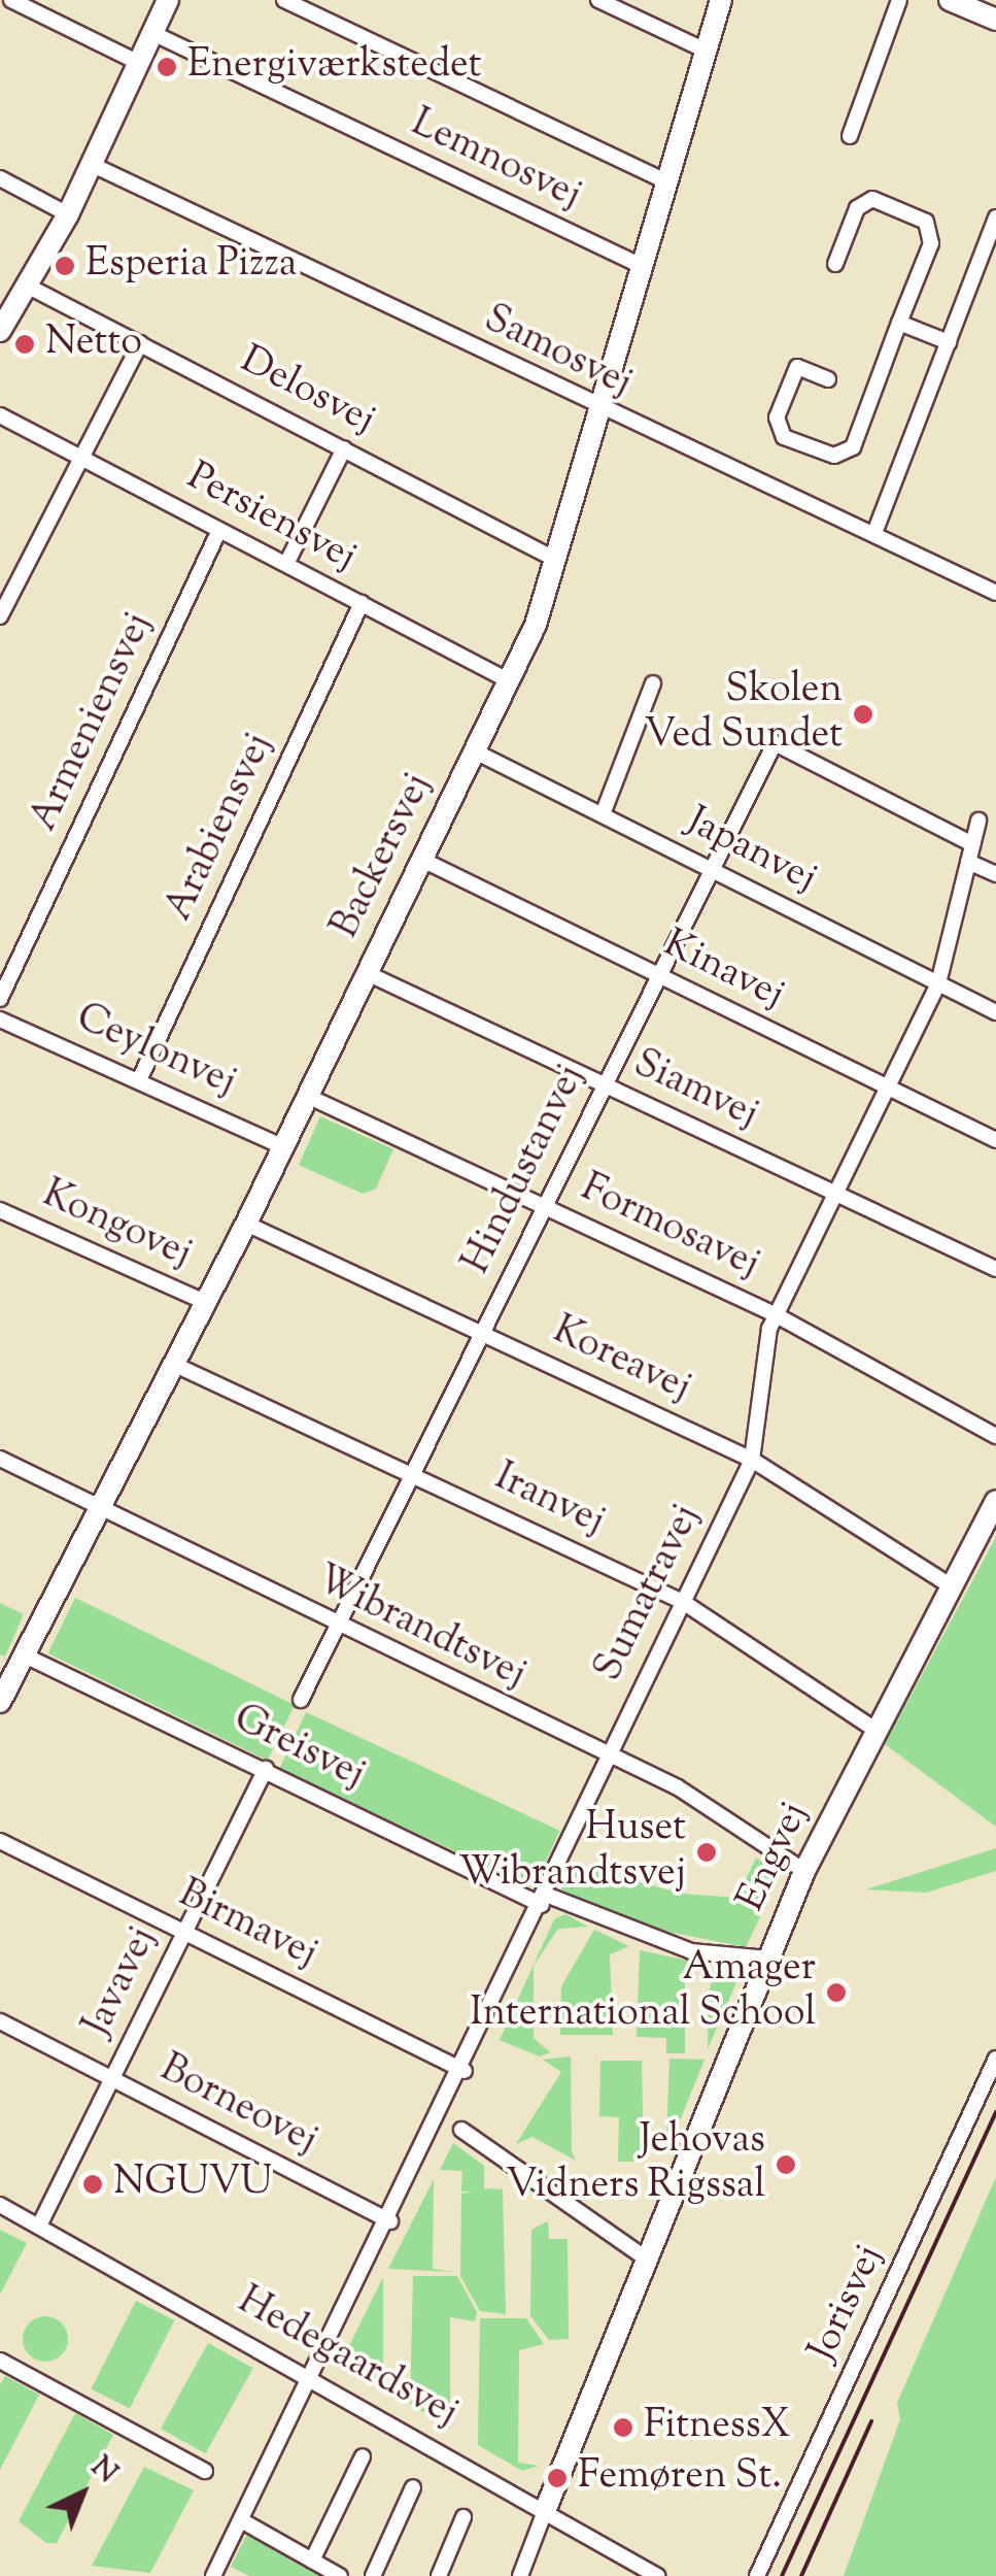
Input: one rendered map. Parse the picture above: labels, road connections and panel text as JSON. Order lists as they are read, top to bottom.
{
  "streets": {
    "street": [
      "Lemnosvej",
      "Samosvej",
      "Delosvej",
      "Persiensvej",
      "Armeniensvej",
      "Arabiensvej",
      "Japanvej",
      "Backersvej",
      "Kinavej",
      "Ceylonvej",
      "Siamvej",
      "Hindustanvej",
      "Kongovej",
      "Formosavej",
      "Koreavej",
      "Iranvej",
      "Sumatravej",
      "Wibrandtsvej",
      "Greisvej",
      "Engvej",
      "Birmavej",
      "Javavej",
      "Borneovej",
      "Jorisvej",
      "Hedegaardsvej"
    ]
  },
  "crossings": [
    ["Lemnosvej", "Backersvej"],
    ["Samosvej", "Backersvej"],
    ["Delosvej", "Backersvej"],
    ["Persiensvej", "Armeniensvej"],
    ["Persiensvej", "Arabiensvej"],
    ["Persiensvej", "Backersvej"],
    ["Arabiensvej", "Ceylonvej"],
    ["Japanvej", "Backersvej"],
    ["Japanvej", "Hindustanvej"],
    ["Japanvej", "Sumatravej"],
    ["Backersvej", "Kinavej"],
    ["Backersvej", "Ceylonvej"],
    ["Backersvej", "Siamvej"],
    ["Backersvej", "Kongovej"],
    ["Backersvej", "Formosavej"],
    ["Backersvej", "Koreavej"],
    ["Backersvej", "Iranvej"],
    ["Backersvej", "Wibrandtsvej"],
    ["Backersvej", "Greisvej"],
    ["Kinavej", "Hindustanvej"],
    ["Kinavej", "Sumatravej"],
    ["Siamvej", "Hindustanvej"],
    ["Siamvej", "Sumatravej"],
    ["Hindustanvej", "Formosavej"],
    ["Hindustanvej", "Koreavej"],
    ["Hindustanvej", "Iranvej"],
    ["Hindustanvej", "Sumatravej"],
    ["Hindustanvej", "Wibrandtsvej"],
    ["Formosavej", "Sumatravej"],
    ["Koreavej", "Sumatravej"],
    ["Koreavej", "Engvej"],
    ["Iranvej", "Sumatravej"],
    ["Iranvej", "Engvej"],
    ["Sumatravej", "Wibrandtsvej"],
    ["Sumatravej", "Greisvej"],
    ["Sumatravej", "Birmavej"],
    ["Sumatravej", "Borneovej"],
    ["Sumatravej", "Hedegaardsvej"],
    ["Wibrandtsvej", "Engvej"],
    ["Greisvej", "Engvej"],
    ["Greisvej", "Javavej"],
    ["Engvej", "Hedegaardsvej"],
    ["Birmavej", "Javavej"],
    ["Javavej", "Borneovej"],
    ["Javavej", "Hedegaardsvej"]
  ],
  "places": [
    "Energiværkstedet",
    "Esperia Pizza",
    "Netto",
    "Skolen Ved Sundet",
    "Huset Wibrandtsvej",
    "Amager International School",
    "Jehovas Vidners Rigssal",
    "NGUVU",
    "FitnessX",
    "Femøren St."
  ],
  "north": "top right"
}
